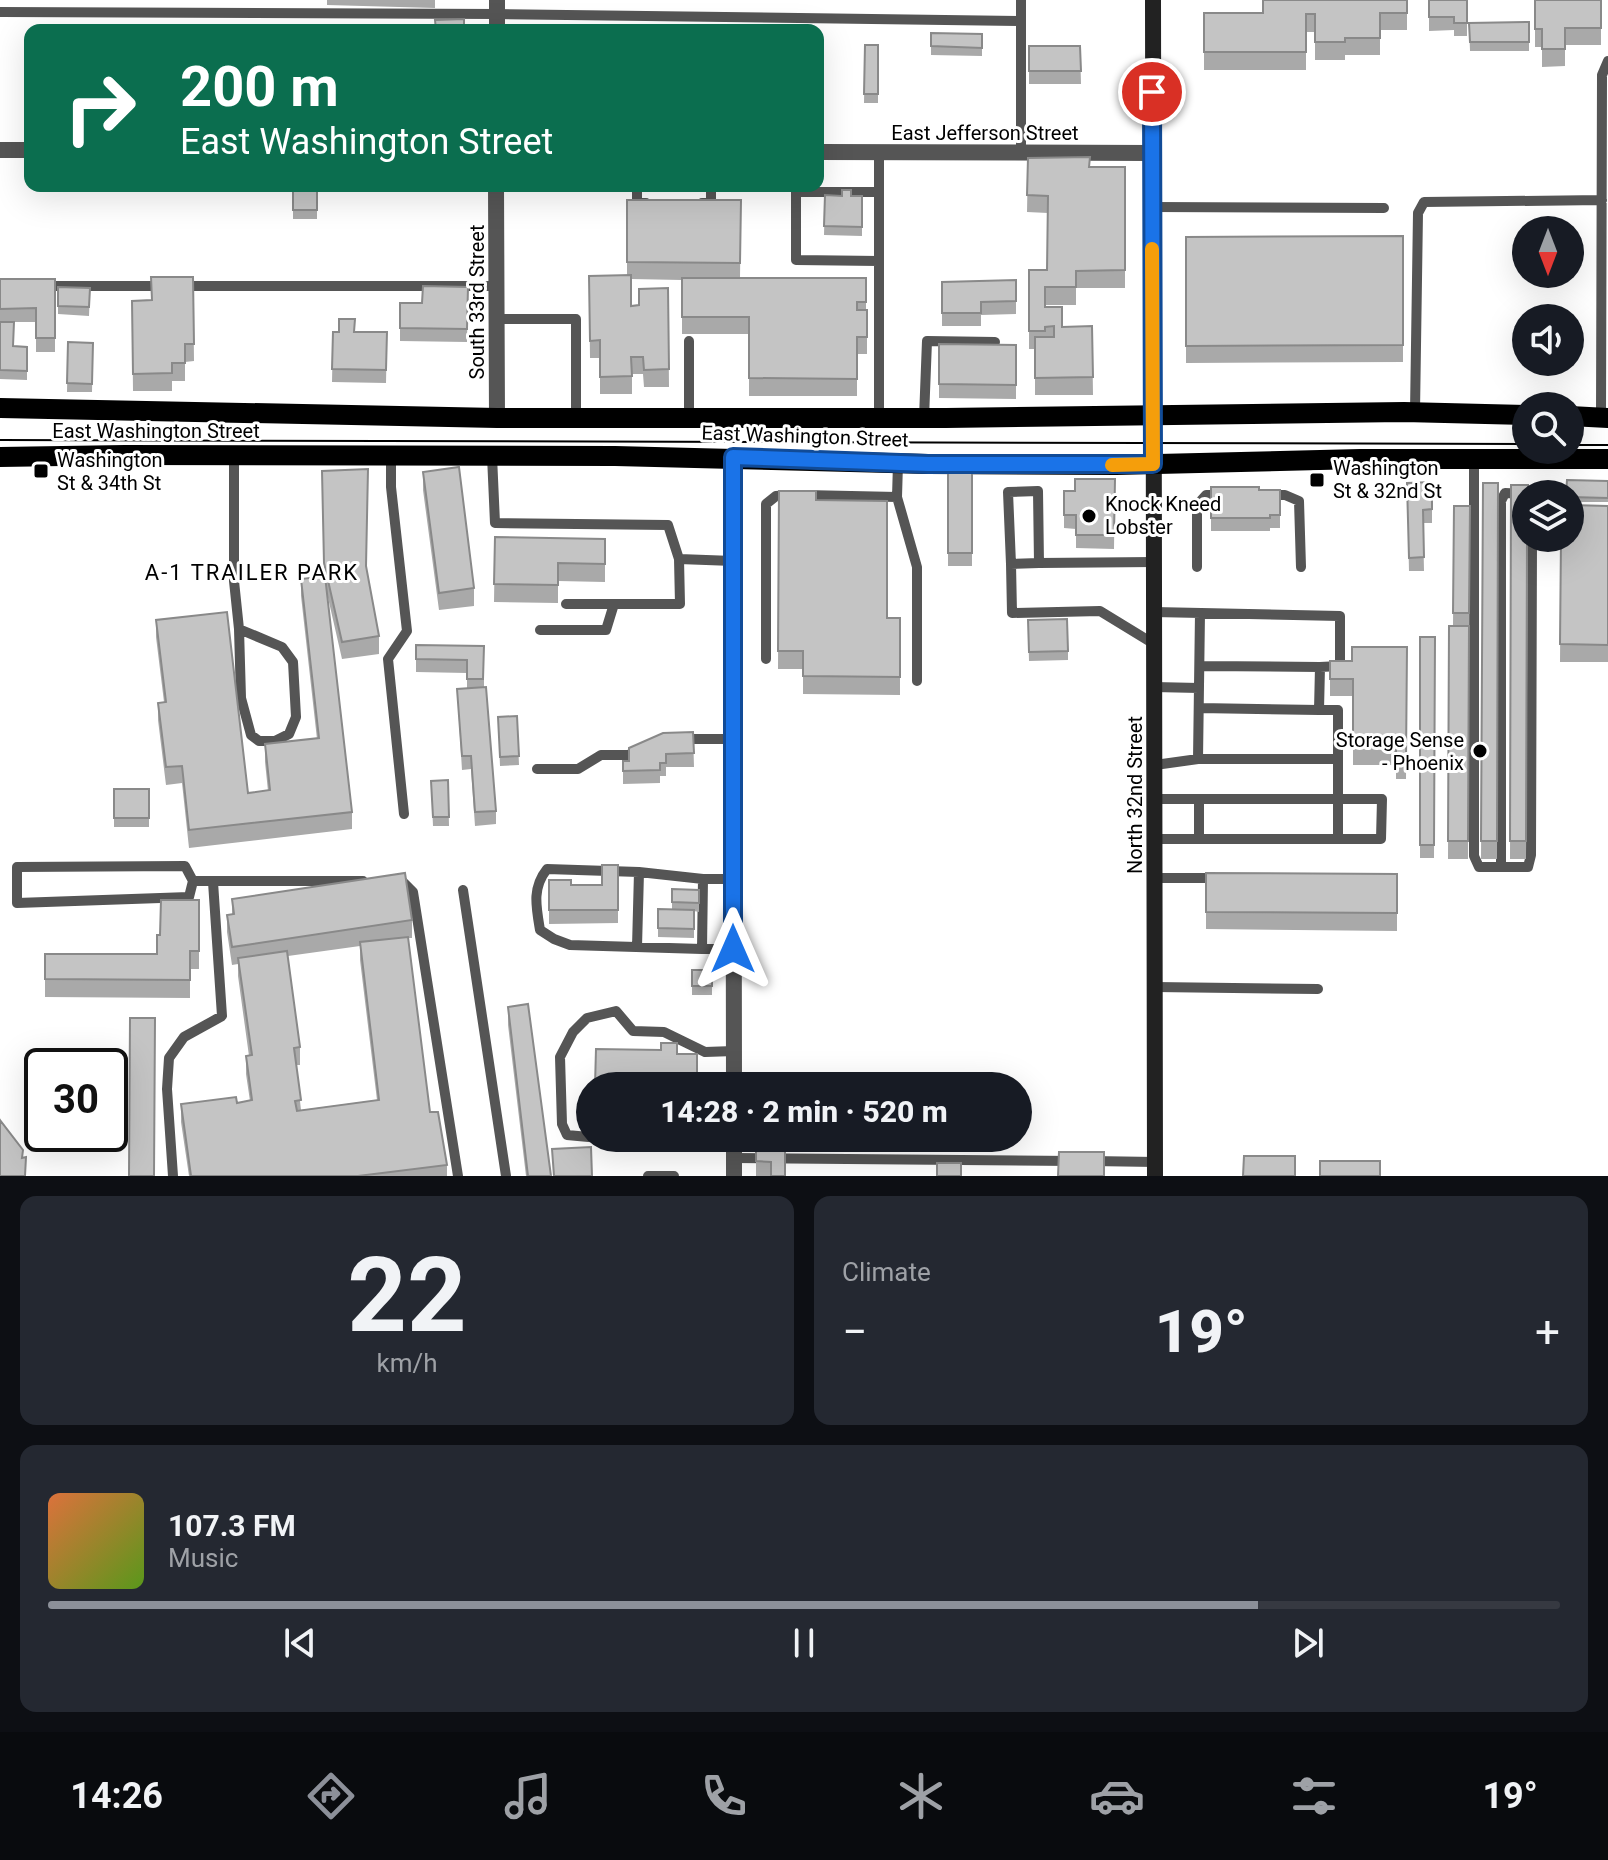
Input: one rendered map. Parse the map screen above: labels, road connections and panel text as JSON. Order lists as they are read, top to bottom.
{
  "streets": {
    "main road": ["East Washington Street", "North 32nd Street"],
    "street": ["East Jefferson Street", "South 33rd Street"]
  },
  "crossings": [
    ["East Jefferson Street", "North 32nd Street"],
    ["South 33rd Street", "East Washington Street"],
    ["East Washington Street", "North 32nd Street"]
  ],
  "districts": ["A-1 TRAILER PARK"],
  "places": {
    "transit": ["Washington St & 34th St", "Washington St & 32nd St"],
    "other": ["Knock Kneed Lobster", "Storage Sense - Phoenix"]
  },
  "north": "bottom",
  "page": {
    "turn": ["200 m", "East Washington Street"],
    "limit": "30",
    "trip": "14:28 · 2 min · 520 m",
    "tile": [
      ["22", "km/h"],
      "Climate"
    ],
    "heat": ["−", "19°", "+"],
    "song": ["107.3 FM", "Music"],
    "tabs": ["14:26", "19°"]
  }
}
